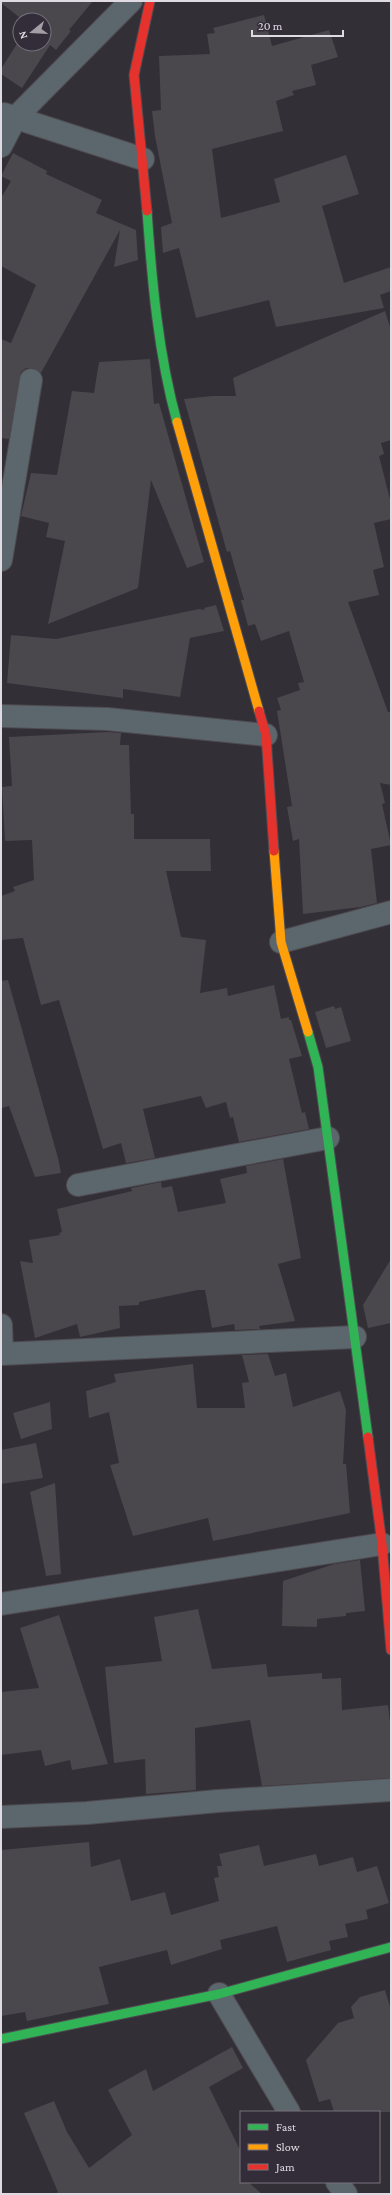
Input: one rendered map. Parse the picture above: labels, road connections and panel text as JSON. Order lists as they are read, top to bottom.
{
  "legend": ["Fast", "Slow", "Jam"],
  "scale_bar": "20 m",
  "north": "left"
}
